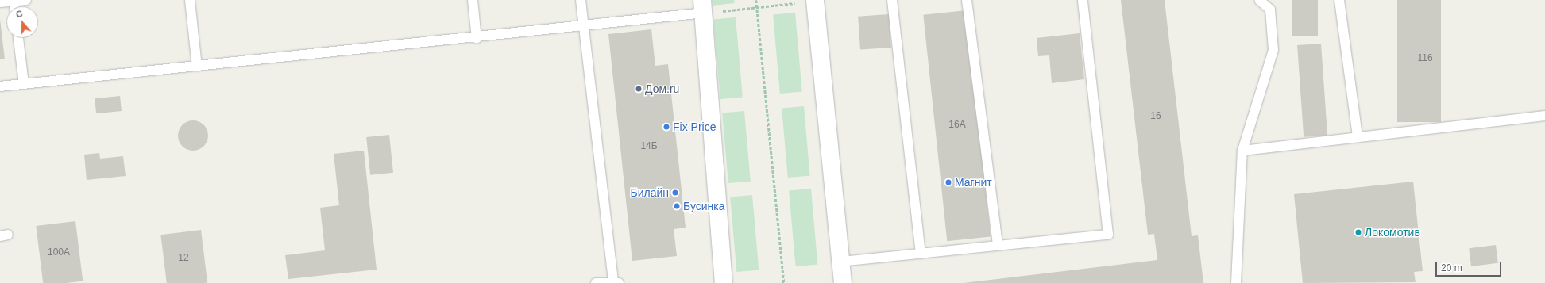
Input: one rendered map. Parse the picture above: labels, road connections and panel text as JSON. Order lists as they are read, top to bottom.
{
  "places": [
    "Дом.ru",
    "Fix Price",
    "Магнит",
    "Билайн",
    "Бусинка",
    "Локомотив"
  ],
  "house_numbers": [
    "116",
    "16",
    "16А",
    "14Б",
    "100А",
    "12"
  ],
  "scale_bar": "20 m",
  "north": "top"
}
